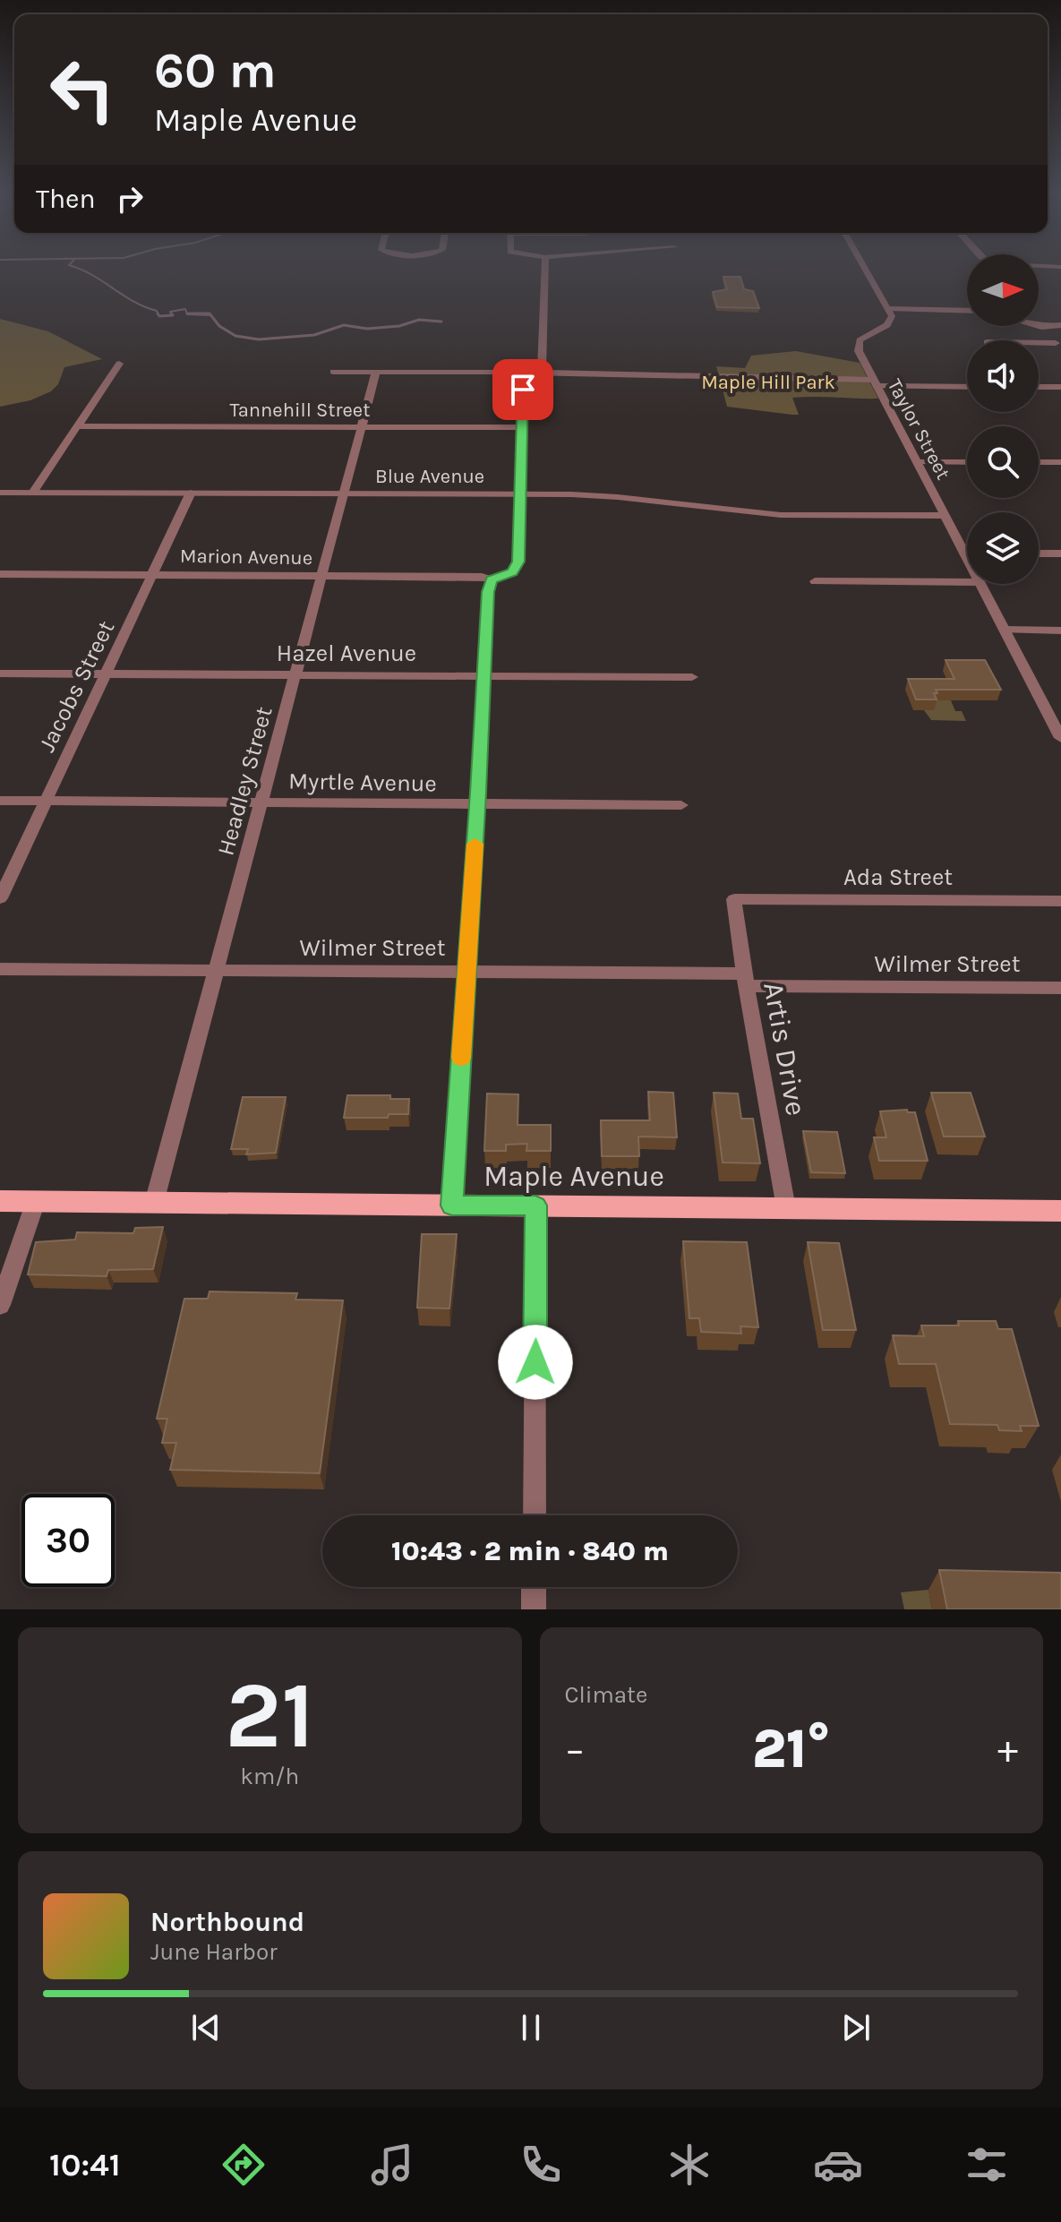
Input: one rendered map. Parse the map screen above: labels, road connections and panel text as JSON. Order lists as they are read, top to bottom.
{
  "streets": {
    "main road": ["Maple Avenue"],
    "street": [
      "Tannehill Street",
      "Taylor Street",
      "Blue Avenue",
      "Marion Avenue",
      "Hazel Avenue",
      "Jacobs Street",
      "Headley Street",
      "Myrtle Avenue",
      "Ada Street",
      "Wilmer Street",
      "Artis Drive"
    ]
  },
  "crossings": [
    ["Tannehill Street", "Headley Street"],
    ["Taylor Street", "Blue Avenue"],
    ["Blue Avenue", "Jacobs Street"],
    ["Blue Avenue", "Headley Street"],
    ["Marion Avenue", "Jacobs Street"],
    ["Marion Avenue", "Headley Street"],
    ["Hazel Avenue", "Jacobs Street"],
    ["Hazel Avenue", "Headley Street"],
    ["Jacobs Street", "Myrtle Avenue"],
    ["Headley Street", "Myrtle Avenue"],
    ["Headley Street", "Wilmer Street"],
    ["Headley Street", "Maple Avenue"],
    ["Ada Street", "Artis Drive"],
    ["Wilmer Street", "Artis Drive"],
    ["Artis Drive", "Maple Avenue"]
  ],
  "parks": ["Maple Hill Park"],
  "north": "right",
  "page": {
    "turn": ["60 m", "Maple Avenue"],
    "then": "Then",
    "limit": "30",
    "trip": "10:43 · 2 min · 840 m",
    "tile": [
      ["21", "km/h"],
      "Climate"
    ],
    "heat": ["−", "21°", "+"],
    "song": ["Northbound", "June Harbor"],
    "tabs": "10:41"
  }
}
